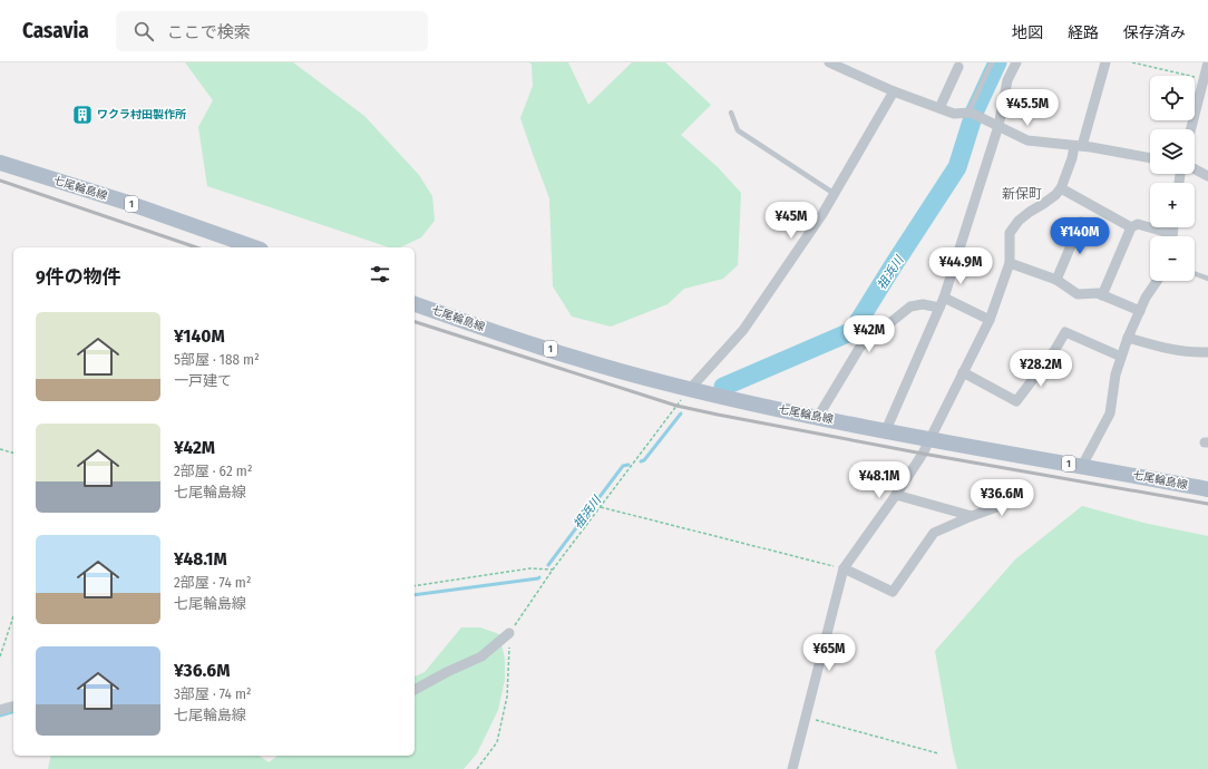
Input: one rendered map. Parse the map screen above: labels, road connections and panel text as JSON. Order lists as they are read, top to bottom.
{
  "streets": {
    "main road": ["七尾輪島線", "1"]
  },
  "districts": ["新保町"],
  "water": ["祖浜川"],
  "places": {
    "building": ["ワクラ村田製作所"]
  },
  "page": {
    "header": "Casavia",
    "search": "ここで検索",
    "nav": ["地図", "経路", "保存済み"],
    "map_buttons": ["+", "−"],
    "price": [
      "¥45.5M",
      "¥45M",
      "¥140M",
      "¥44.9M",
      "¥42M",
      "¥28.2M",
      "¥48.1M",
      "¥36.6M",
      "¥65M"
    ],
    "heading": "9件の物件",
    "list": [
      {
        "name": "¥140M",
        "note": "5部屋 · 188 m² · 一戸建て"
      },
      {
        "name": "¥42M",
        "note": "2部屋 · 62 m² · 七尾輪島線"
      },
      {
        "name": "¥48.1M",
        "note": "2部屋 · 74 m² · 七尾輪島線"
      },
      {
        "name": "¥36.6M",
        "note": "3部屋 · 74 m² · 七尾輪島線"
      }
    ]
  }
}
